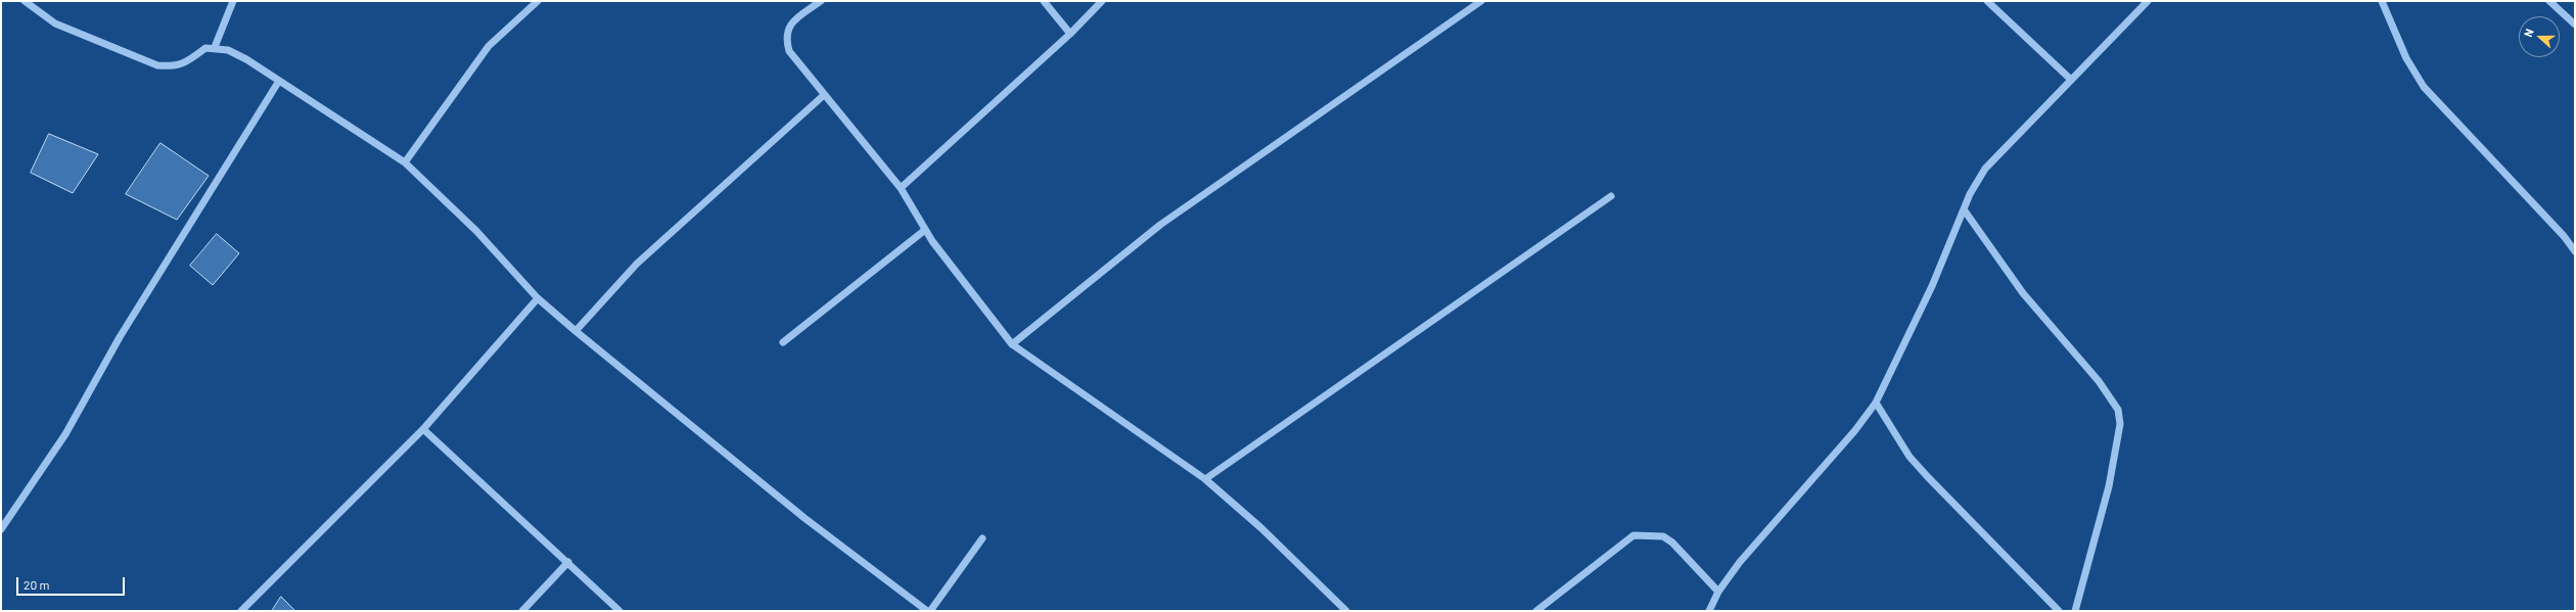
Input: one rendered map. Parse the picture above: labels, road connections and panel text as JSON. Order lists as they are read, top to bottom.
{
  "scale_bar": "20 m",
  "north": "left"
}
